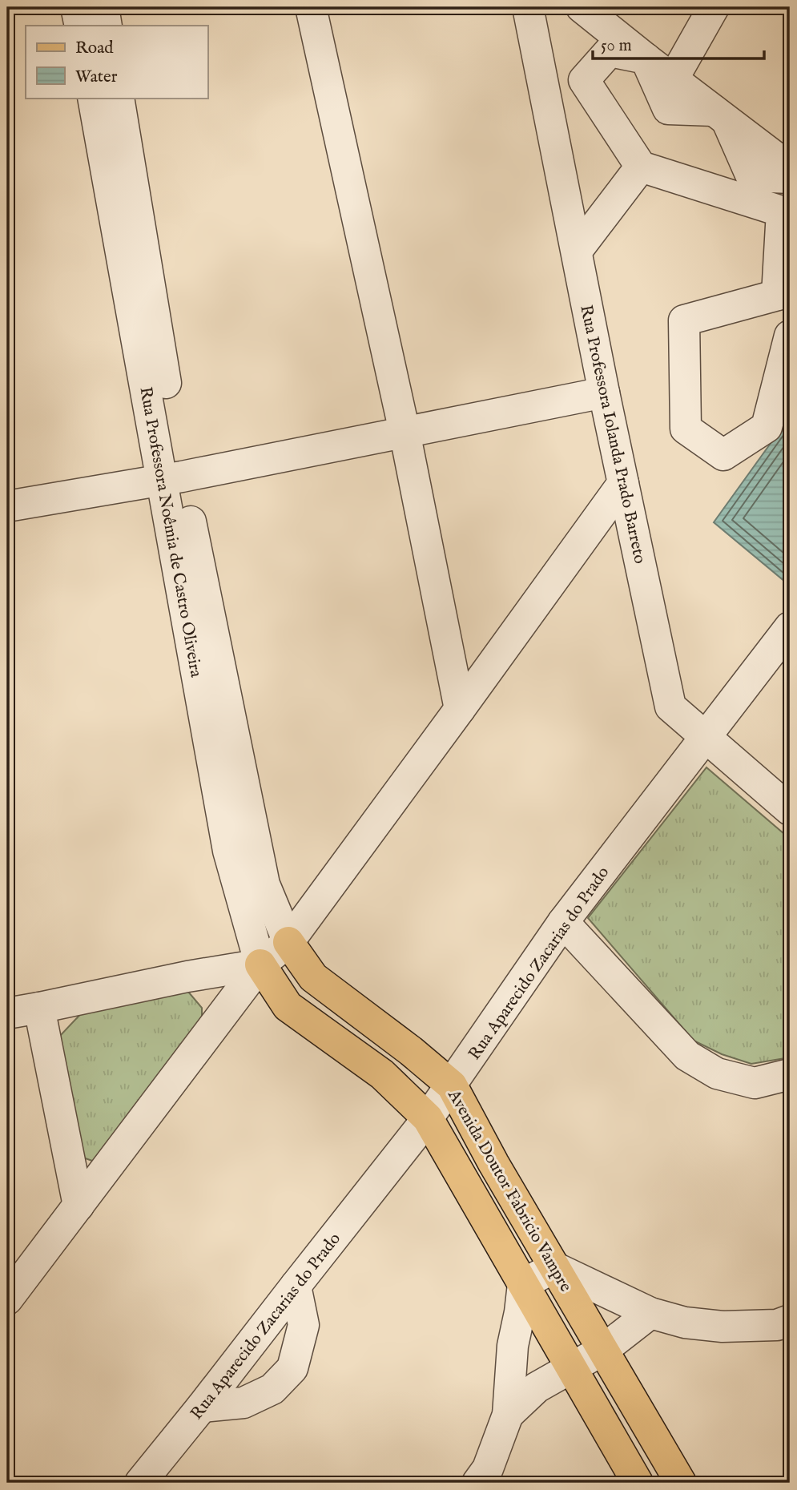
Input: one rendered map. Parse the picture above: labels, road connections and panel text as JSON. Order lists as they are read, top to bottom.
{
  "streets": {
    "main road": ["Avenida Doutor Fabricio Vampre"],
    "street": ["Rua Professora Iolanda Prado Barreto", "Rua Professora Noêmia de Castro Oliveira", "Rua Aparecido Zacarias do Prado"]
  },
  "crossings": [
    ["Rua Professora Iolanda Prado Barreto", "Rua Aparecido Zacarias do Prado"],
    ["Rua Professora Noêmia de Castro Oliveira", "Avenida Doutor Fabricio Vampre"],
    ["Rua Aparecido Zacarias do Prado", "Avenida Doutor Fabricio Vampre"]
  ],
  "legend": ["Road", "Water"],
  "scale_bar": "50 m"
}
